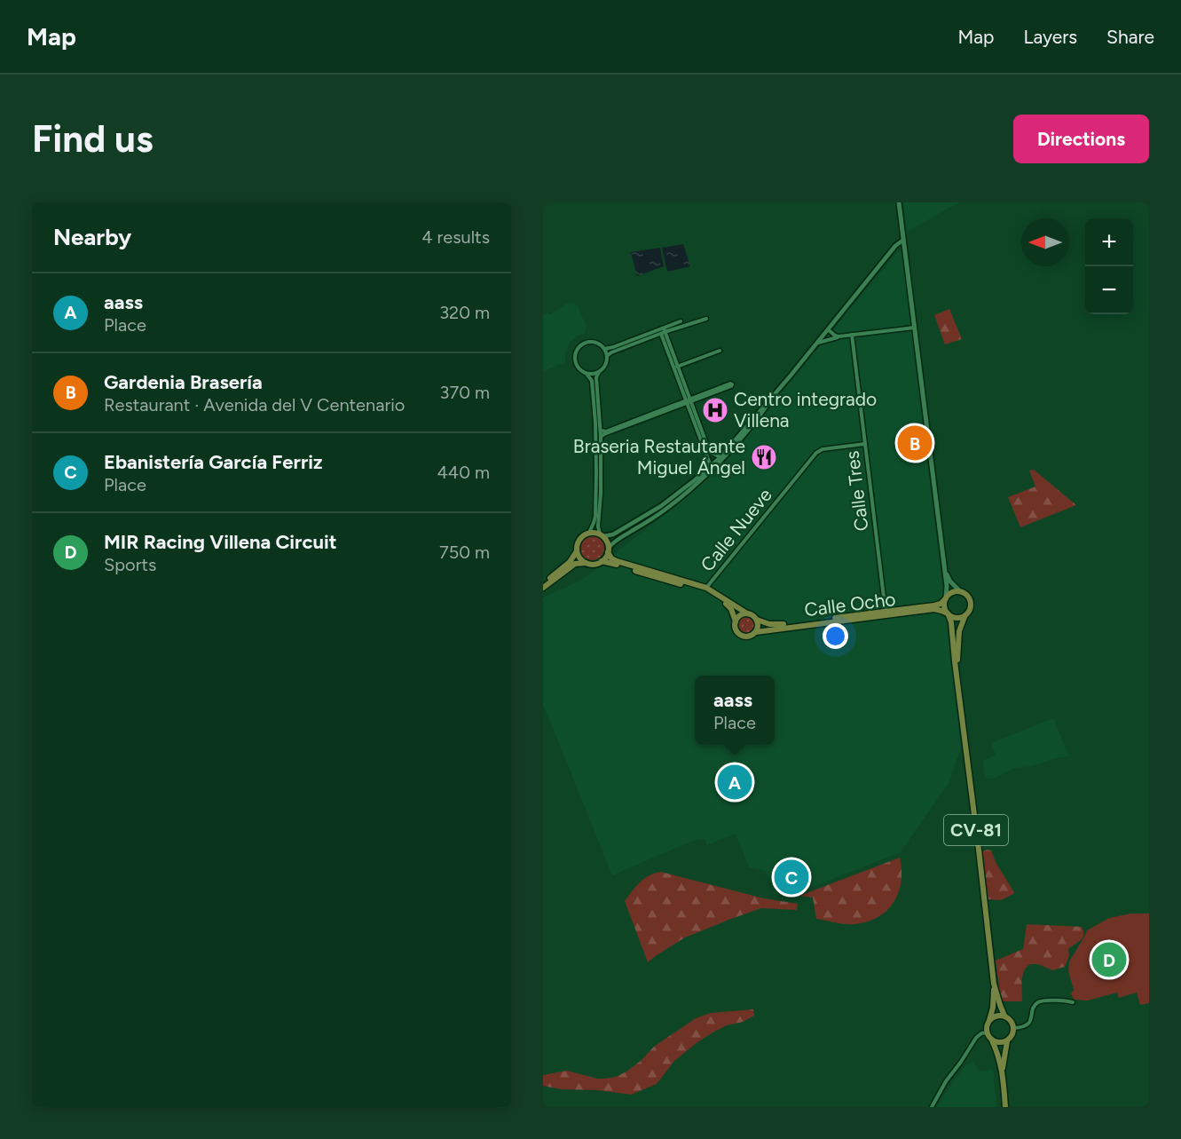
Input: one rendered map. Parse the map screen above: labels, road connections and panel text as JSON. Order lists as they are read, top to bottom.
{
  "streets": {
    "main road": ["Calle Ocho", "CV-81"],
    "street": ["Calle Tres", "Calle Nueve"]
  },
  "crossings": [
    ["Calle Tres", "Calle Nueve"],
    ["Calle Tres", "Calle Ocho"],
    ["Calle Ocho", "CV-81"]
  ],
  "places": {
    "hospital": ["Centro integrado Villena"],
    "restaurant": ["Braseria Restautante Miguel Ángel"]
  },
  "north": "left",
  "page": {
    "header": "Map",
    "nav": ["Map", "Layers", "Share"],
    "buttons": "Directions",
    "title": "Find us",
    "heading": ["Nearby", "4 results"],
    "map_buttons": ["+", "−"],
    "list": [
      {
        "mark": "A",
        "name": "aass",
        "note": "Place",
        "value": "320 m"
      },
      {
        "mark": "B",
        "name": "Gardenia Brasería",
        "note": "Restaurant · Avenida del V Centenario",
        "value": "370 m"
      },
      {
        "mark": "C",
        "name": "Ebanistería García Ferriz",
        "note": "Place",
        "value": "440 m"
      },
      {
        "mark": "D",
        "name": "MIR Racing Villena Circuit",
        "note": "Sports",
        "value": "750 m"
      }
    ],
    "pins": [
      "B",
      "A",
      "C",
      "D"
    ],
    "popup": ["aass", "Place"]
  }
}
